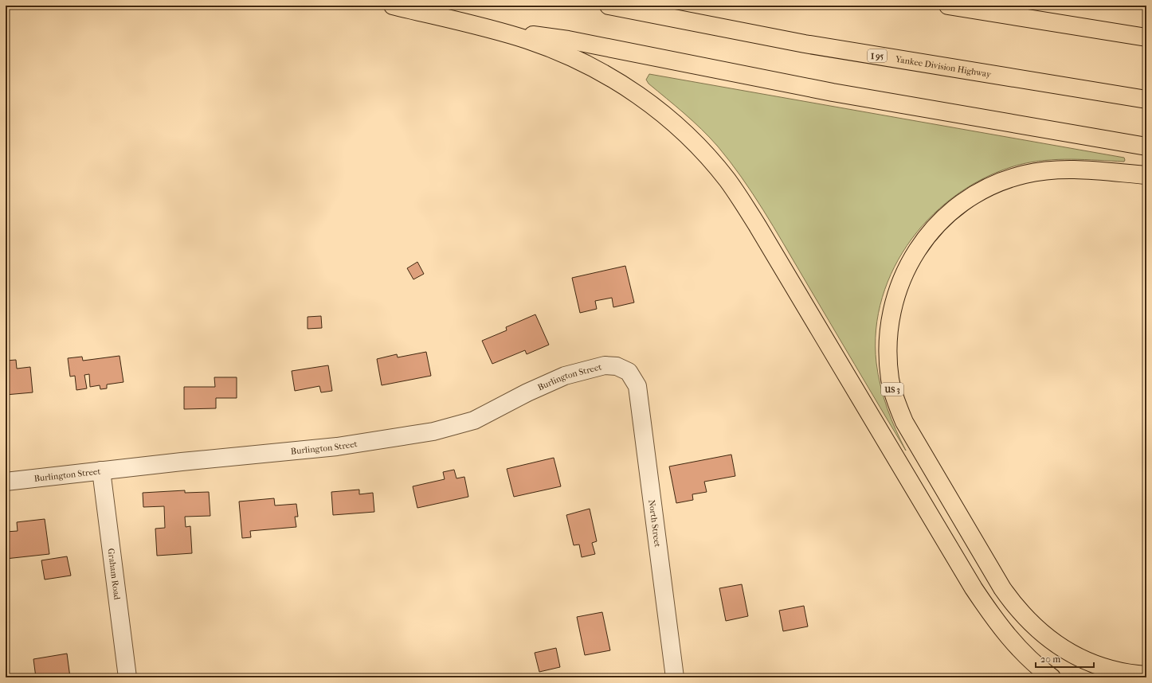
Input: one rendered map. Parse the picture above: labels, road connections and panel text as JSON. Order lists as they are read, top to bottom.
{
  "streets": {
    "highway": ["I 95", "Yankee Division Highway", "US 3"],
    "street": ["Burlington Street", "North Street", "Graham Road"]
  },
  "crossings": [
    ["Burlington Street", "North Street"],
    ["Burlington Street", "Graham Road"]
  ],
  "scale_bar": "20 m"
}
